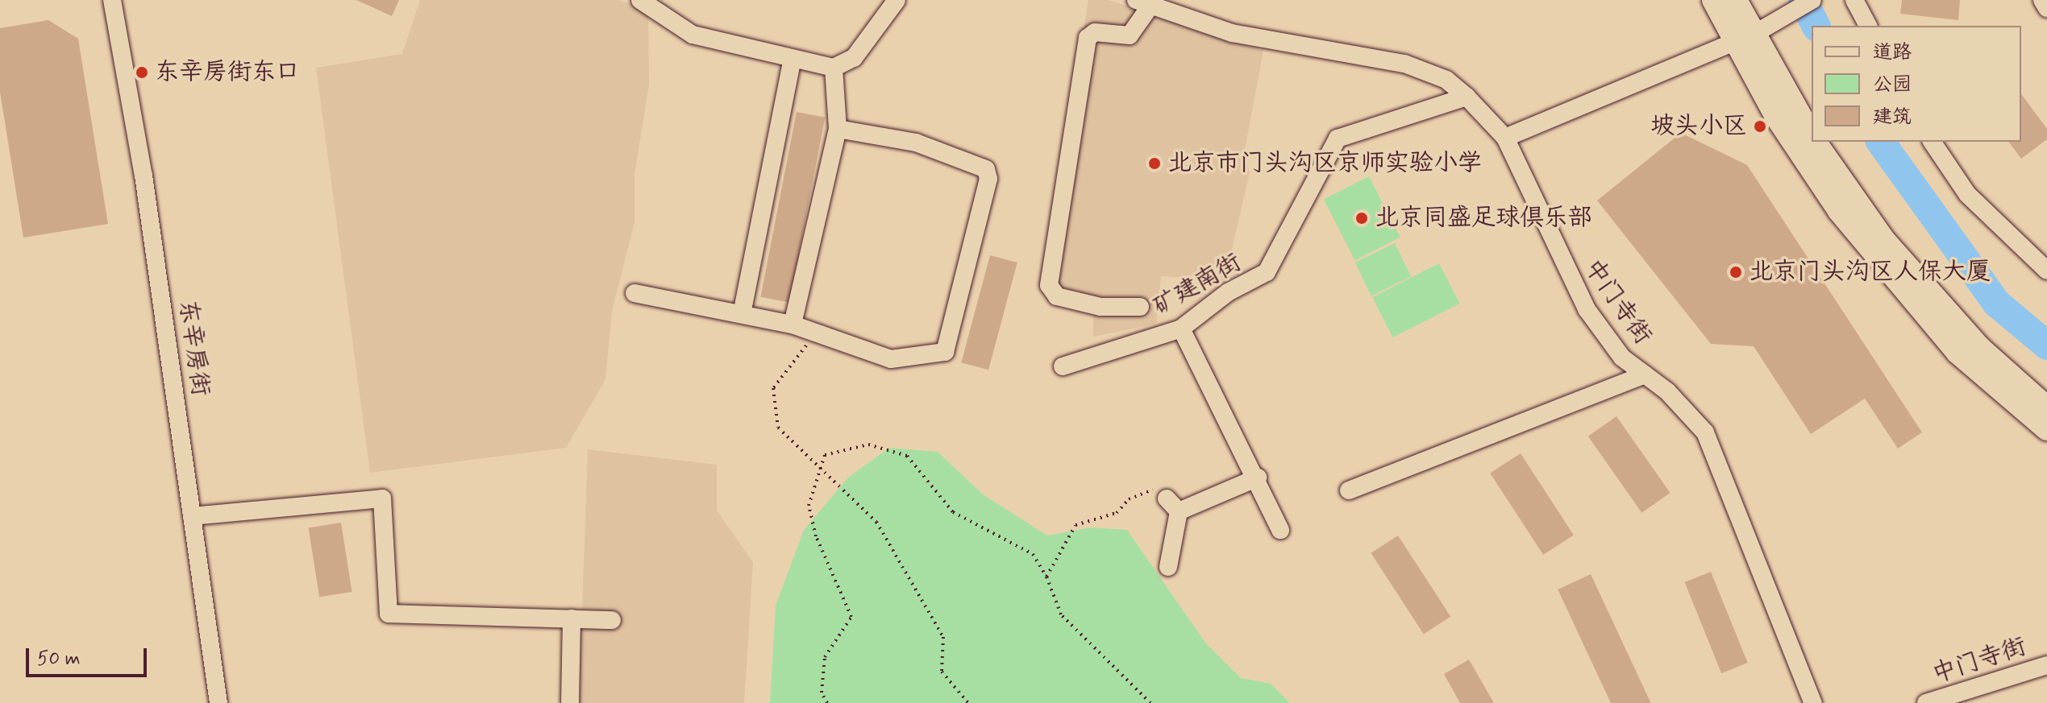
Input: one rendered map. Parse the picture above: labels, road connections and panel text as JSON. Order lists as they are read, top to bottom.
{
  "streets": {
    "street": ["矿建南街", "中门寺街", "东辛房街"]
  },
  "crossings": [
    ["矿建南街", "中门寺街"]
  ],
  "places": [
    "东辛房街东口",
    "坡头小区",
    "北京市门头沟区京师实验小学",
    "北京同盛足球俱乐部",
    "北京门头沟区人保大厦"
  ],
  "legend": ["道路", "公园", "建筑"],
  "scale_bar": "50 m"
}
